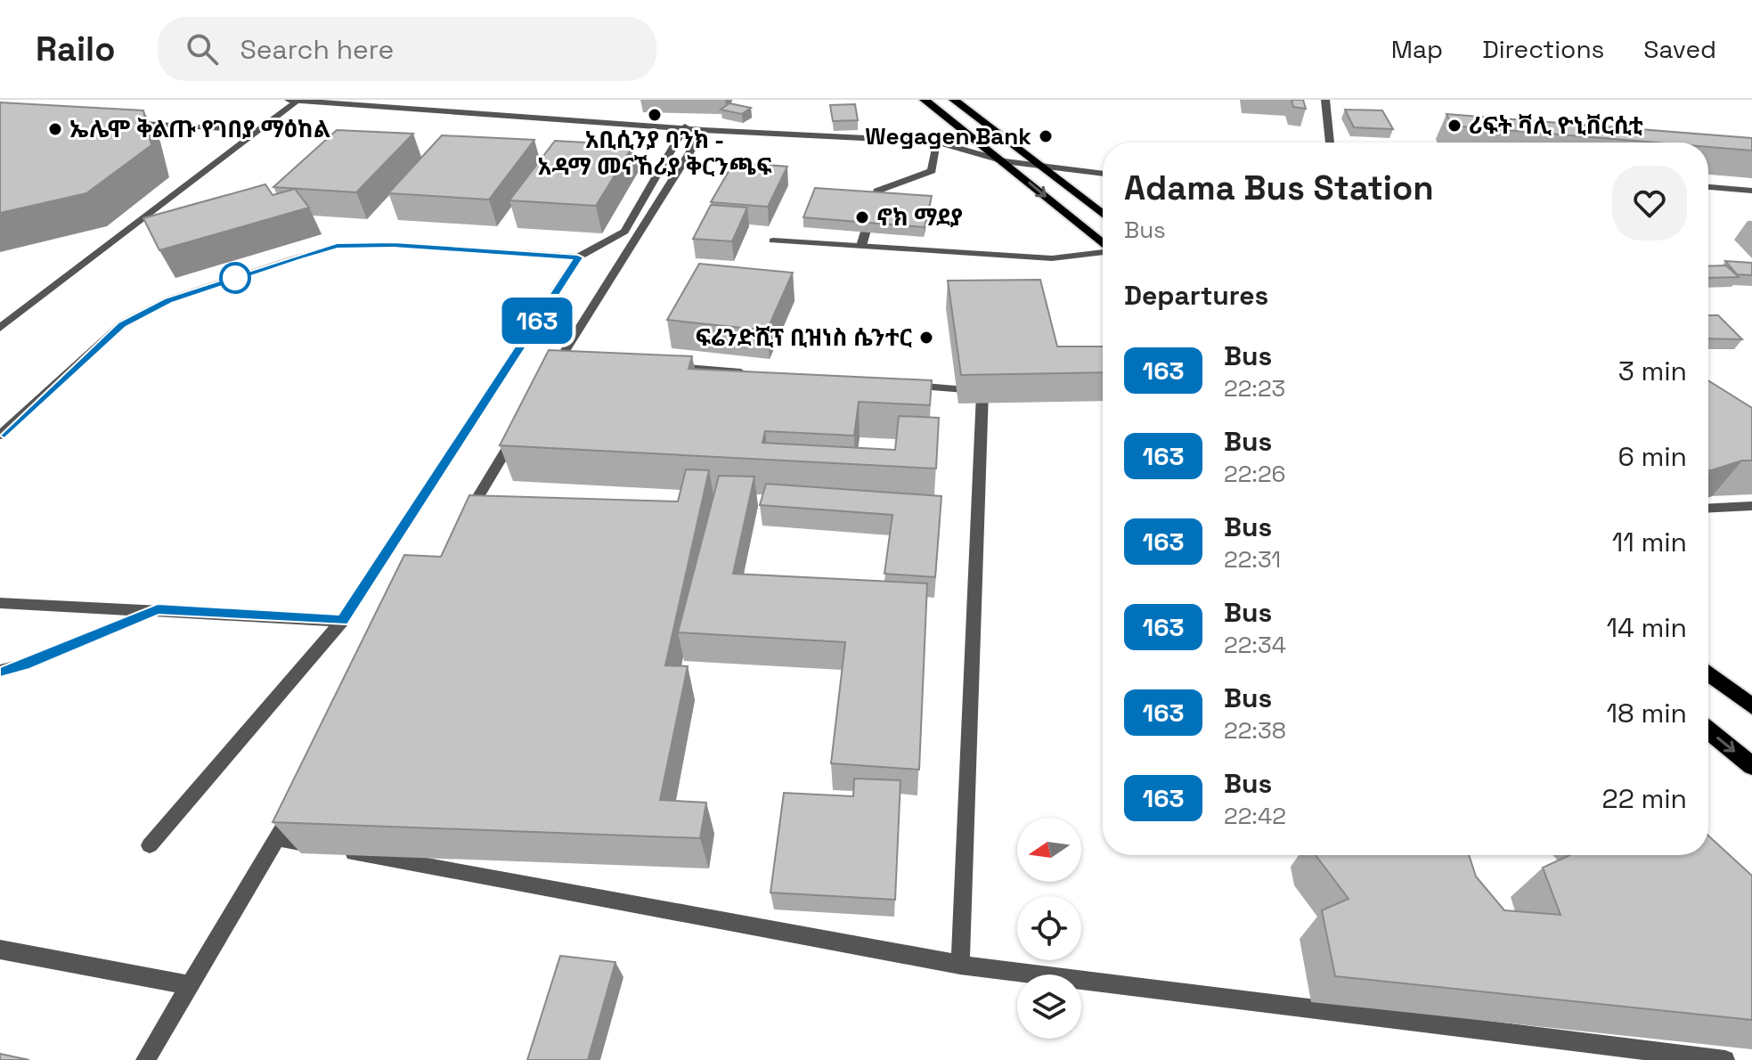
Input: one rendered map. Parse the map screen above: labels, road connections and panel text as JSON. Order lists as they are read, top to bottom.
{
  "places": [
    "አቢሲንያ ባንክ - አዳማ መናኸሪያ ቅርንጫፍ",
    "ሪፍት ቫሊ ዮኒቨርሲቲ",
    "ኤሌሞ ቅልጡ የገበያ ማዕከል",
    "Wegagen Bank",
    "ኖክ ማደያ",
    "ፍሬንድሺፕ ቢዝነስ ሴንተር"
  ],
  "lines": ["bus line 163"],
  "north": "left",
  "page": {
    "header": "Railo",
    "search": "Search here",
    "nav": ["Map", "Directions", "Saved"],
    "on_map": "163",
    "heading": [
      ["Adama Bus Station", "Bus"],
      "Departures"
    ],
    "list": [
      {
        "mark": "163",
        "name": "Bus",
        "note": "22:23",
        "value": "3 min"
      },
      {
        "mark": "163",
        "name": "Bus",
        "note": "22:26",
        "value": "6 min"
      },
      {
        "mark": "163",
        "name": "Bus",
        "note": "22:31",
        "value": "11 min"
      },
      {
        "mark": "163",
        "name": "Bus",
        "note": "22:34",
        "value": "14 min"
      },
      {
        "mark": "163",
        "name": "Bus",
        "note": "22:38",
        "value": "18 min"
      },
      {
        "mark": "163",
        "name": "Bus",
        "note": "22:42",
        "value": "22 min"
      }
    ]
  }
}
